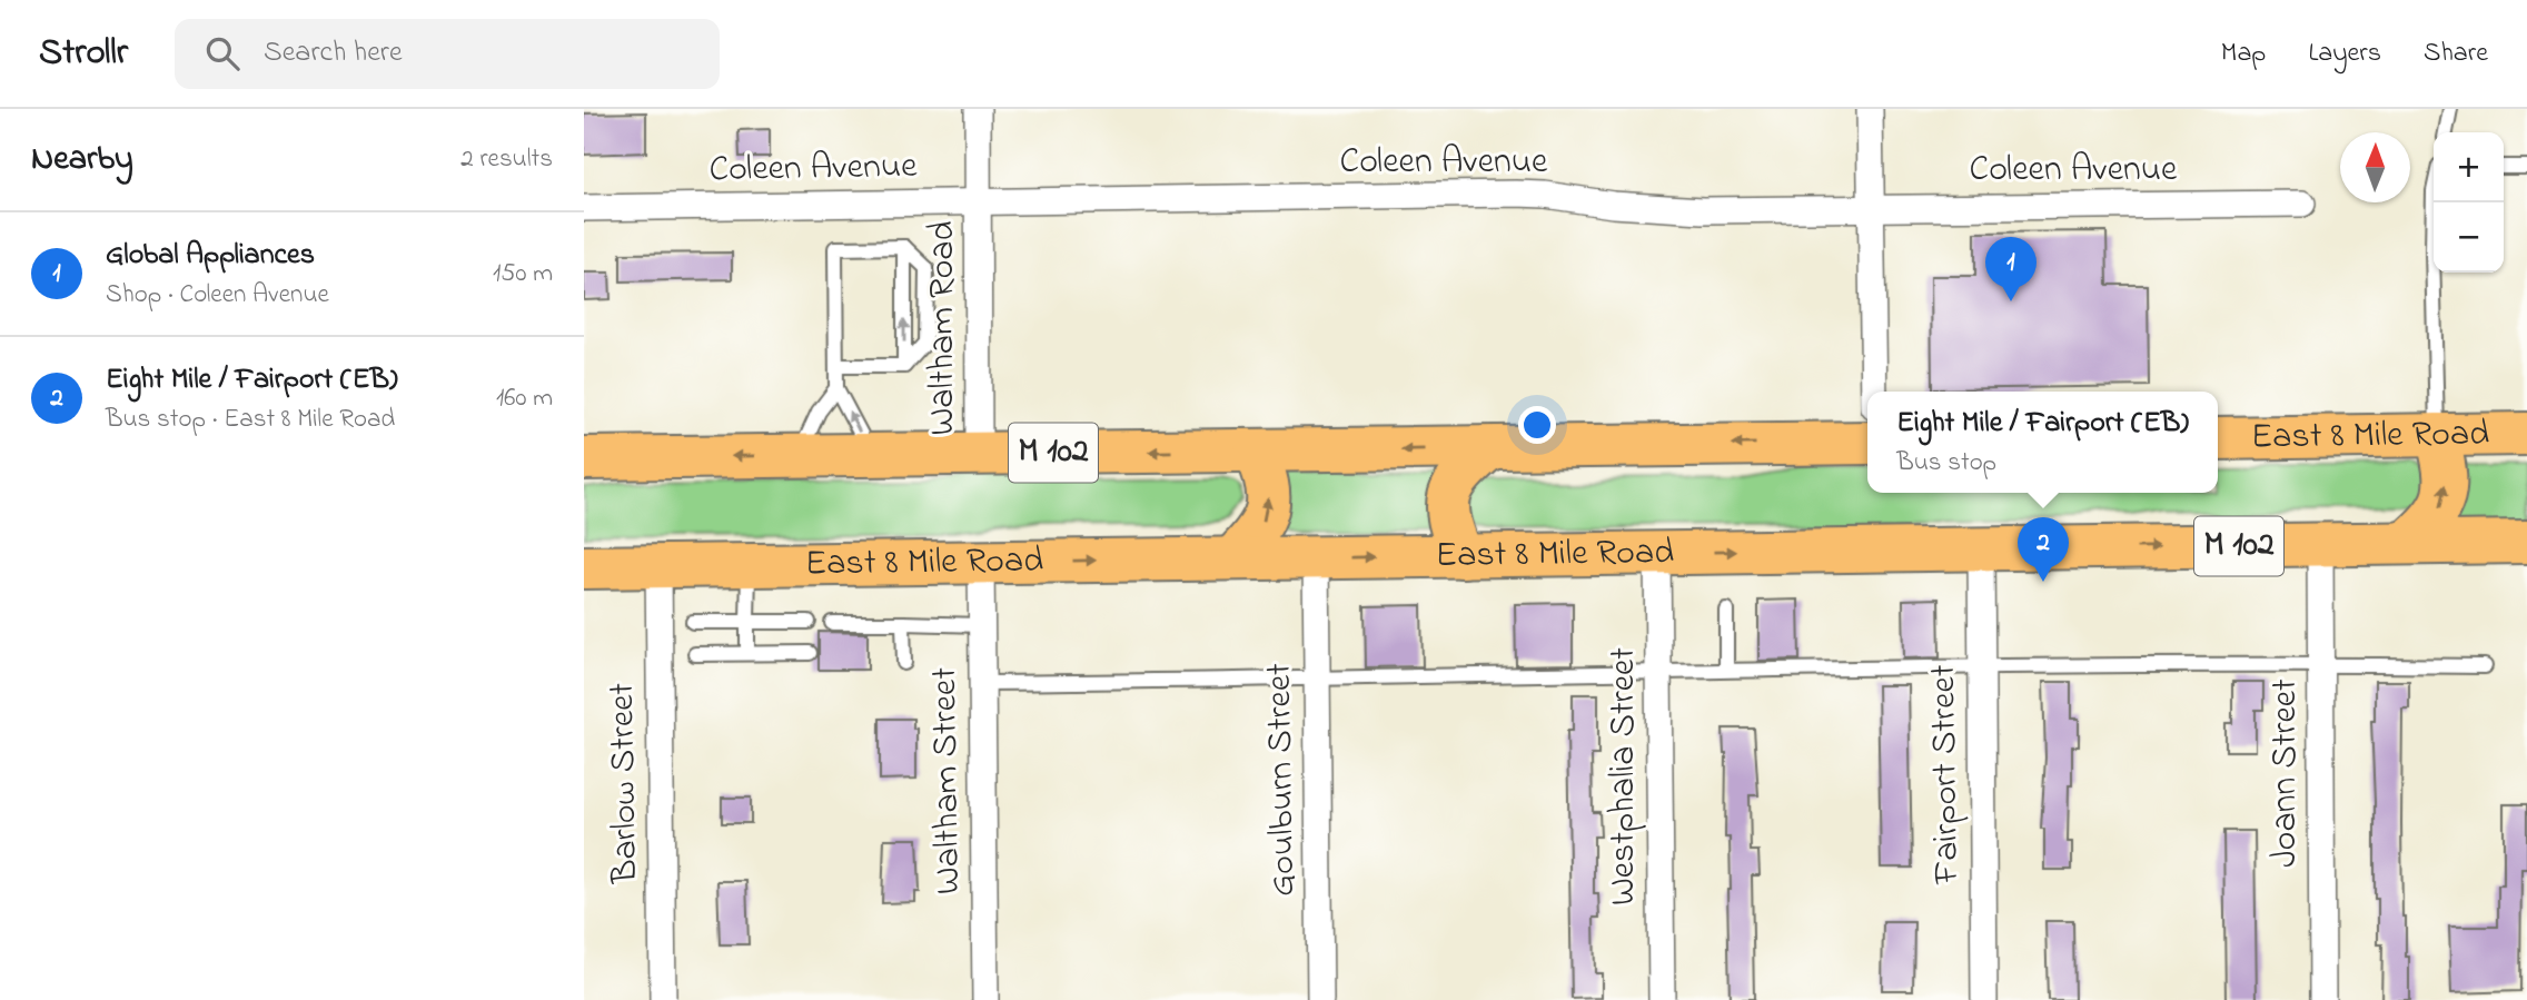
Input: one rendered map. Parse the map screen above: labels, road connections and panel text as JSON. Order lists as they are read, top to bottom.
{
  "streets": {
    "highway": ["East 8 Mile Road", "M 102"],
    "street": [
      "Coleen Avenue",
      "Waltham Road",
      "Joann Street",
      "Fairport Street",
      "Westphalia Street",
      "Goulburn Street",
      "Waltham Street",
      "Barlow Street"
    ]
  },
  "crossings": [
    ["Coleen Avenue", "Waltham Road"],
    ["Waltham Road", "M 102"],
    ["East 8 Mile Road", "Joann Street"],
    ["East 8 Mile Road", "Fairport Street"],
    ["East 8 Mile Road", "Westphalia Street"],
    ["East 8 Mile Road", "Goulburn Street"],
    ["East 8 Mile Road", "Waltham Street"],
    ["East 8 Mile Road", "Barlow Street"]
  ],
  "north": "top",
  "page": {
    "header": "Strollr",
    "search": "Search here",
    "nav": ["Map", "Layers", "Share"],
    "heading": ["Nearby", "2 results"],
    "map_buttons": ["+", "−"],
    "list": [
      {
        "mark": "1",
        "name": "Global Appliances",
        "note": "Shop · Coleen Avenue",
        "value": "150 m"
      },
      {
        "mark": "2",
        "name": "Eight Mile / Fairport (EB)",
        "note": "Bus stop · East 8 Mile Road",
        "value": "160 m"
      }
    ],
    "pins": ["1", "2"],
    "popup": ["Eight Mile / Fairport (EB)", "Bus stop"]
  }
}
